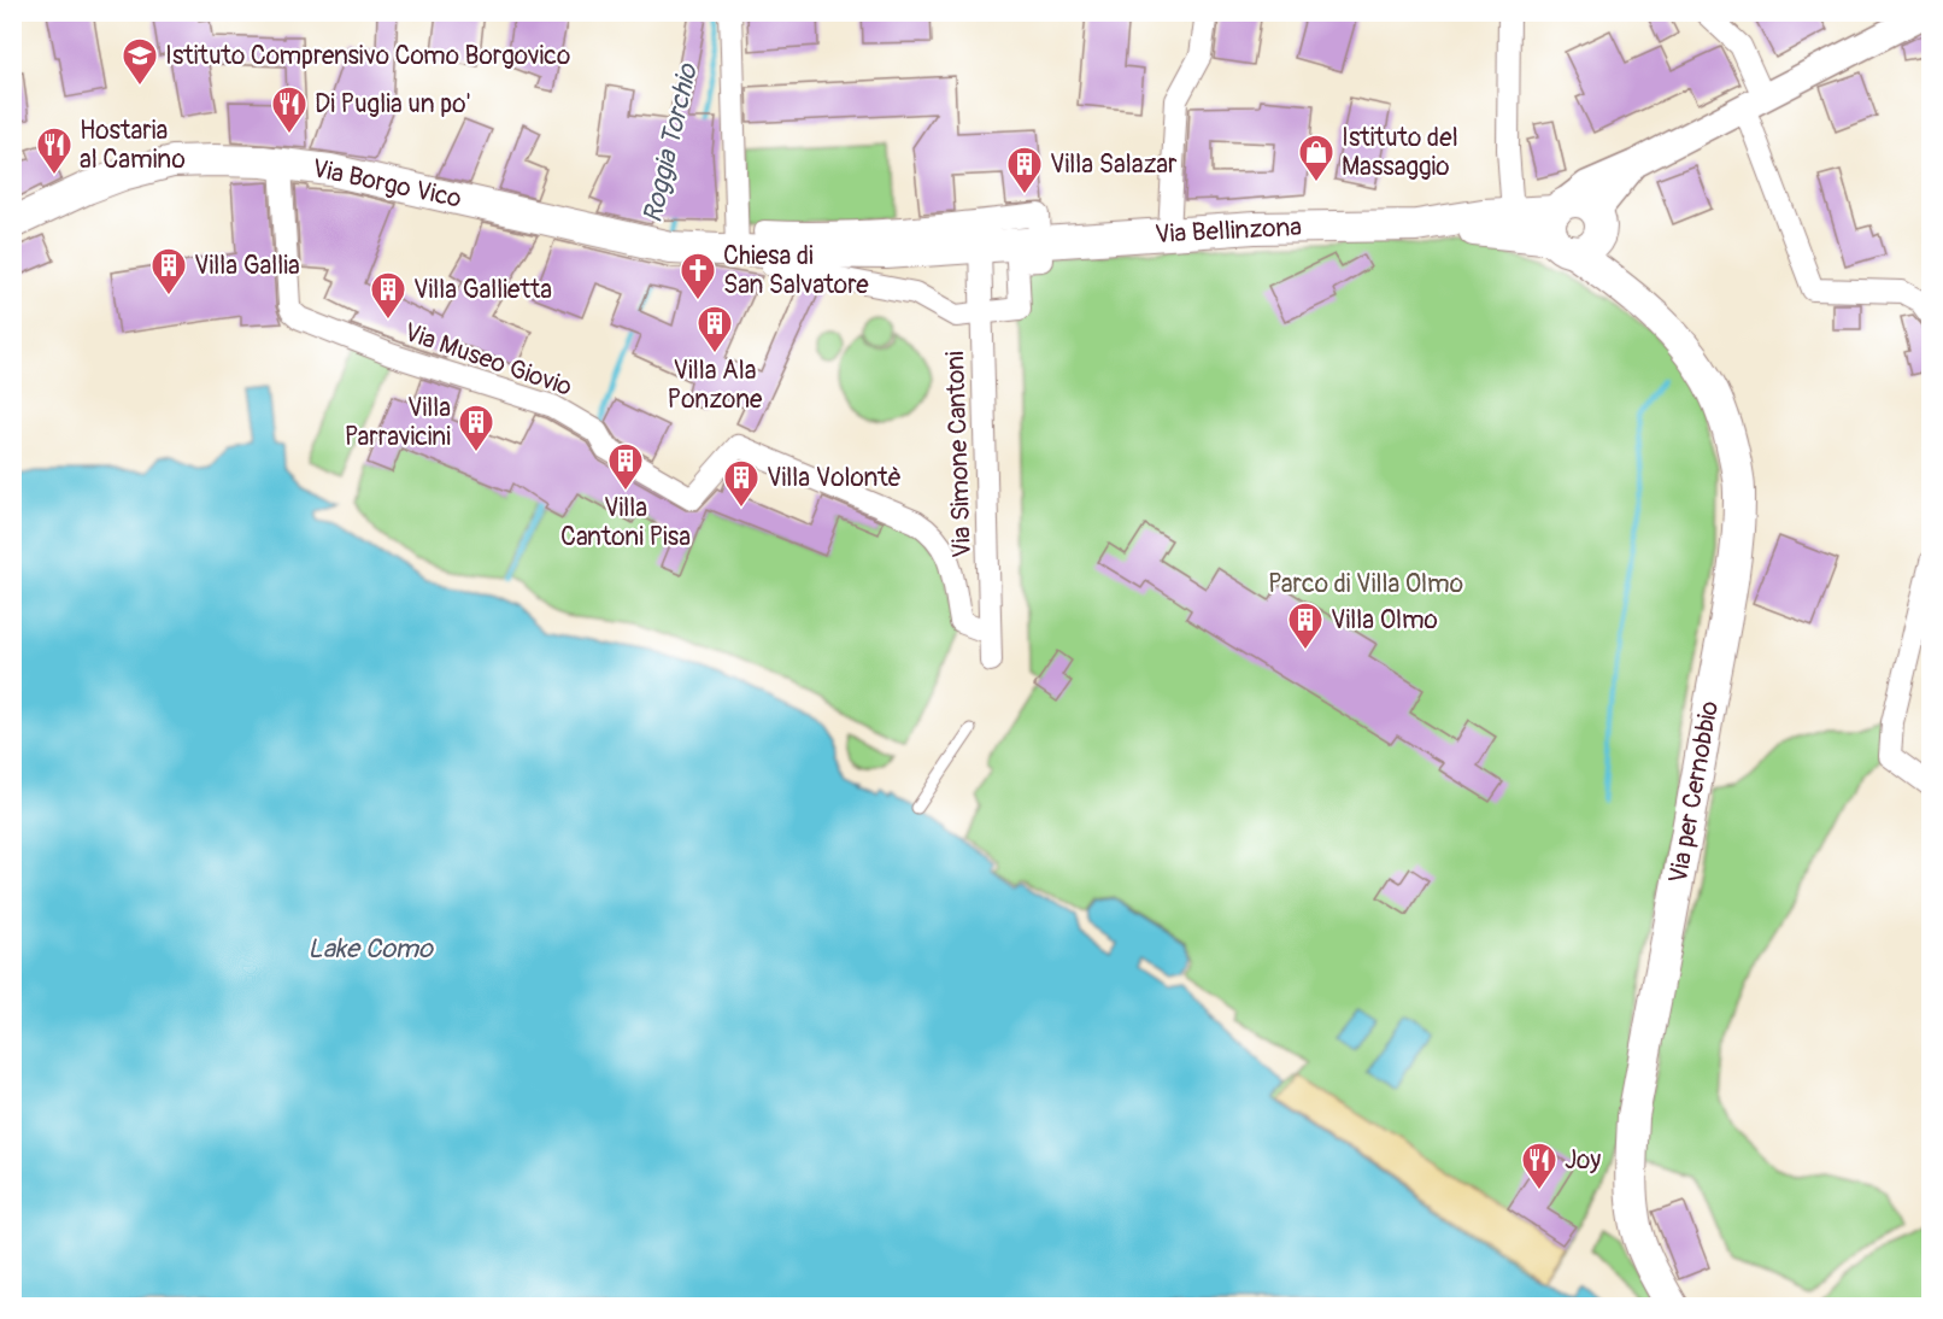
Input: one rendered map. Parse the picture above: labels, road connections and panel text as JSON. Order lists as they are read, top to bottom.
{
  "streets": {
    "main road": ["Via Borgo Vico", "Via Bellinzona", "Via per Cernobbio"],
    "street": ["Via Museo Giovio", "Via Simone Cantoni"]
  },
  "crossings": [
    ["Via Borgo Vico", "Via Bellinzona"],
    ["Via Borgo Vico", "Via Museo Giovio"],
    ["Via Borgo Vico", "Via Simone Cantoni"],
    ["Via Bellinzona", "Via Simone Cantoni"],
    ["Via Bellinzona", "Via per Cernobbio"],
    ["Via Museo Giovio", "Via Simone Cantoni"]
  ],
  "water": ["Roggia Torchio", "Lake Como"],
  "parks": ["Parco di Villa Olmo"],
  "places": {
    "school or university": ["Istituto Comprensivo Como Borgovico"],
    "restaurant": ["Di Puglia un po'", "Hostaria al Camino", "Joy"],
    "shop": ["Istituto del Massaggio"],
    "building": [
      "Villa Salazar",
      "Villa Gallia",
      "Villa Gallietta",
      "Villa Ala Ponzone",
      "Villa Parravicini",
      "Villa Cantoni Pisa",
      "Villa Volontè",
      "Villa Olmo"
    ],
    "church": ["Chiesa di San Salvatore"]
  }
}
